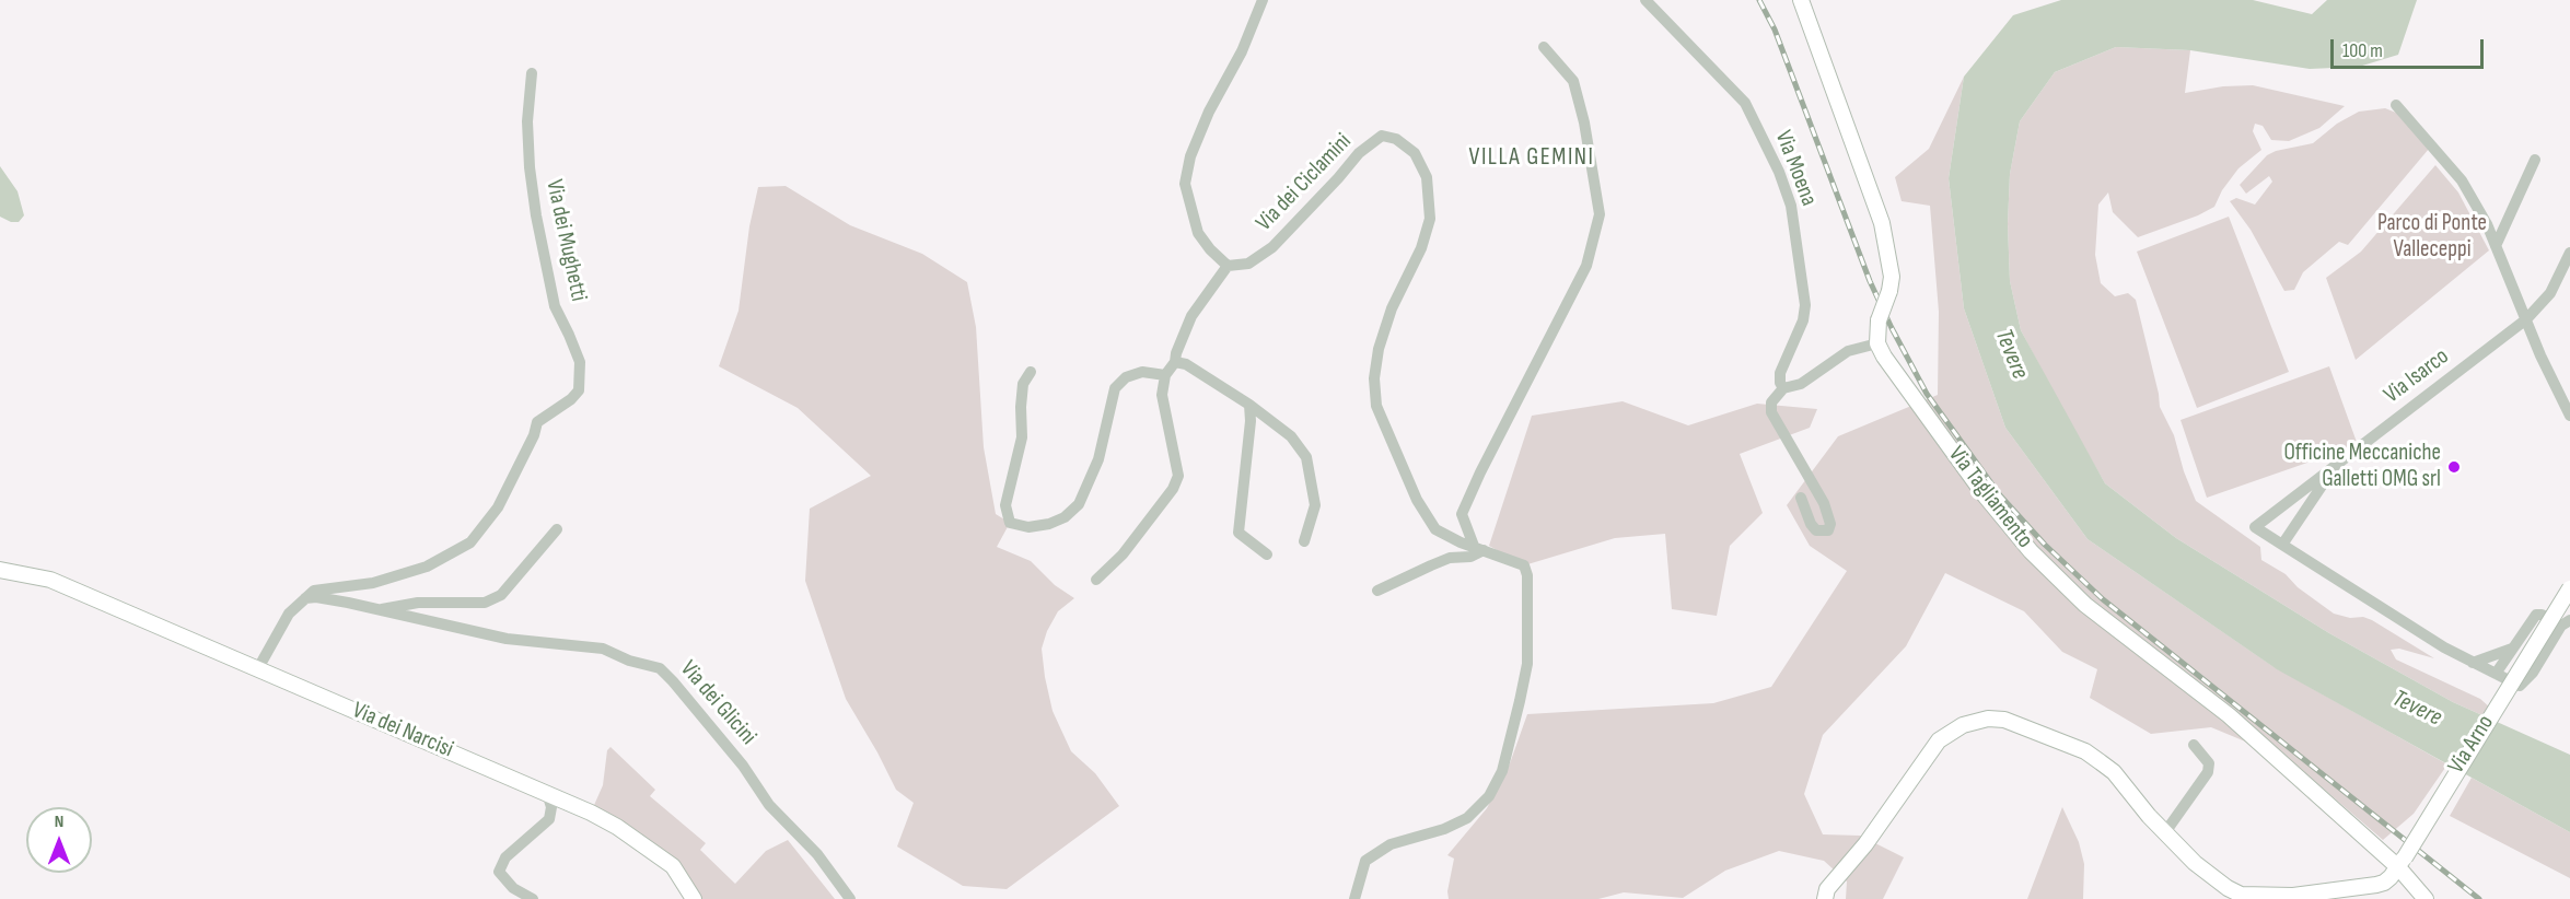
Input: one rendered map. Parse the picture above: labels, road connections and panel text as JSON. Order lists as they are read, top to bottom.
{
  "streets": {
    "street": [
      "Via Moena",
      "Via dei Ciclamini",
      "Via dei Mughetti",
      "Via Isarco",
      "Via Tagliamento",
      "Via dei Glicini",
      "Via dei Narcisi",
      "Via Arno"
    ]
  },
  "crossings": [
    ["Via dei Mughetti", "Via dei Glicini"],
    ["Via dei Mughetti", "Via dei Narcisi"],
    ["Via Tagliamento", "Via Arno"]
  ],
  "districts": ["VILLA GEMINI"],
  "water": ["Tevere"],
  "parks": ["Parco di Ponte Valleceppi"],
  "places": ["Officine Meccaniche Galletti OMG srl"],
  "scale_bar": "100 m",
  "north": "top"
}
